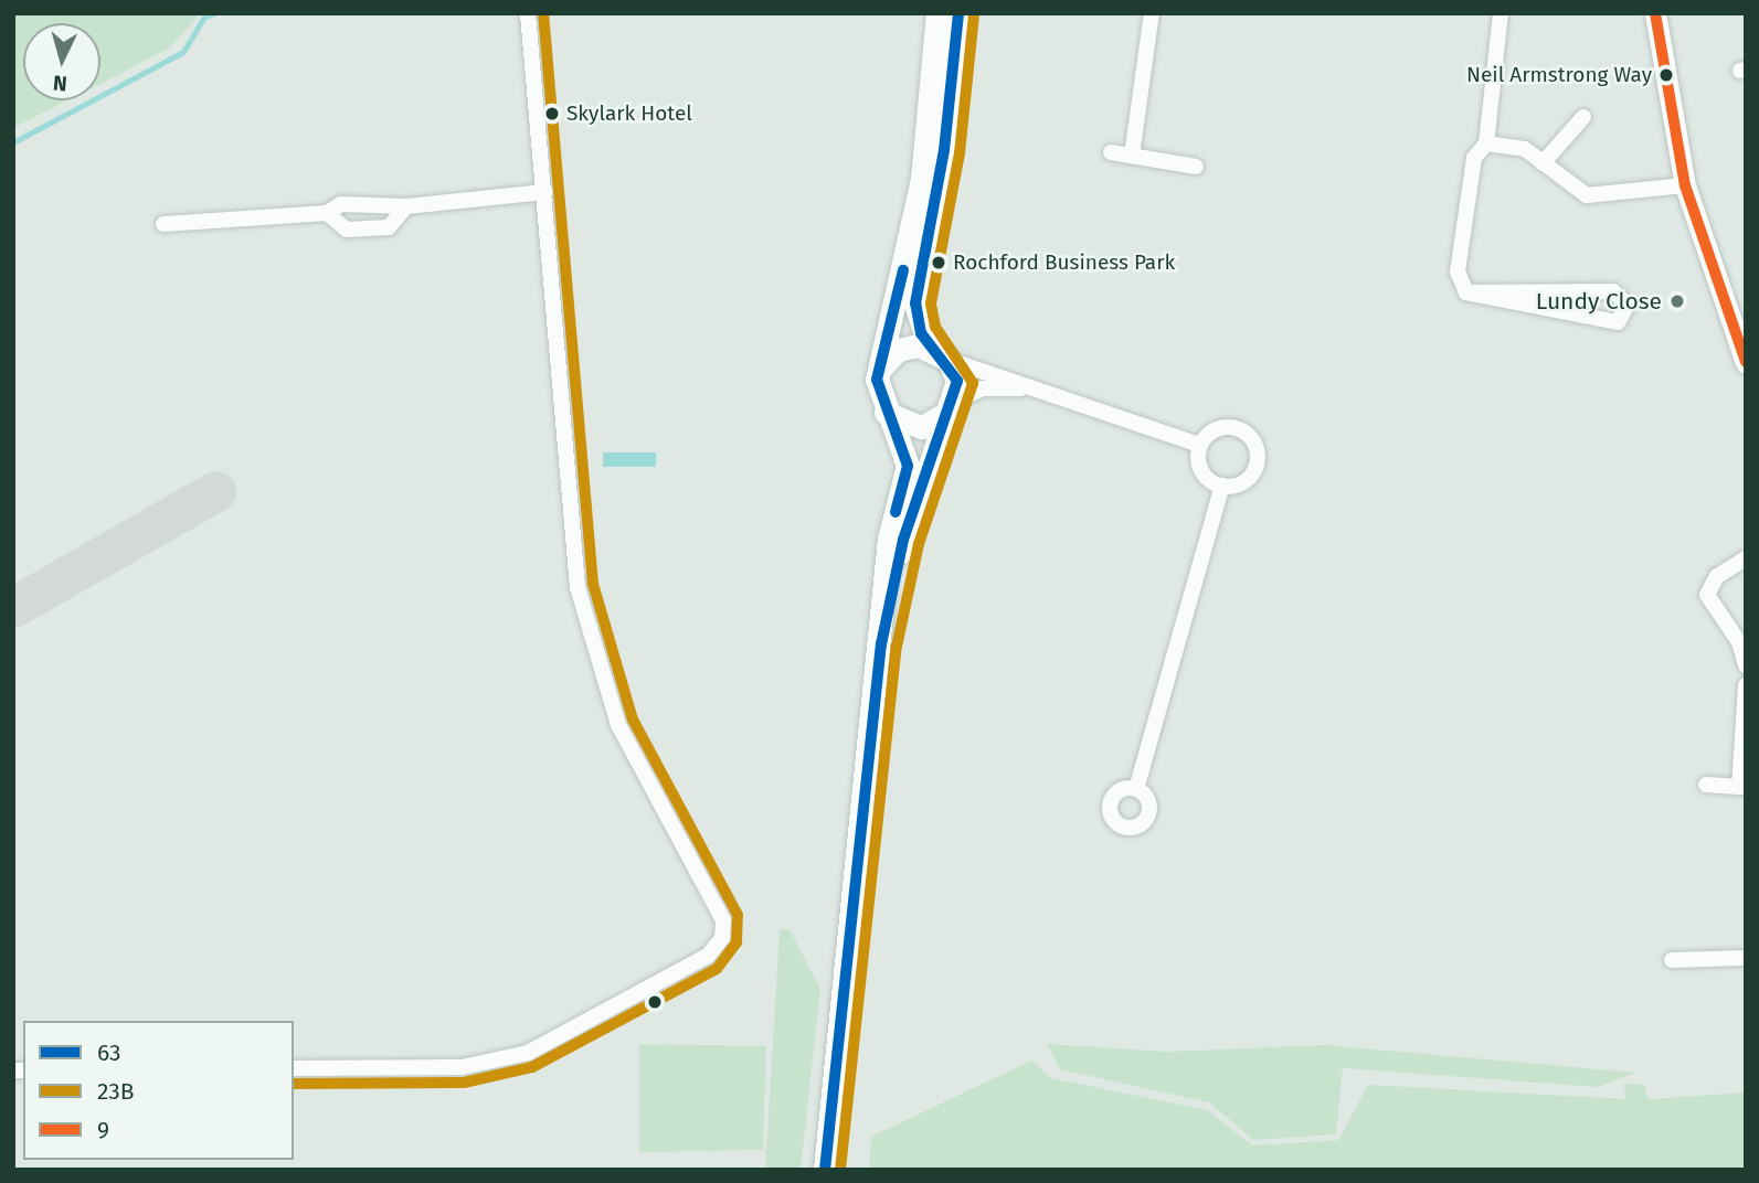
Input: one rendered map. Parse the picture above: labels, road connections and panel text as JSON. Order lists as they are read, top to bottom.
{
  "places": [
    "Neil Armstrong Way",
    "Skylark Hotel",
    "Rochford Business Park",
    "Lundy Close"
  ],
  "lines": ["transit line 63", "transit line 23B", "transit line 9"],
  "legend": ["63", "23B", "9"],
  "north": "bottom"
}
